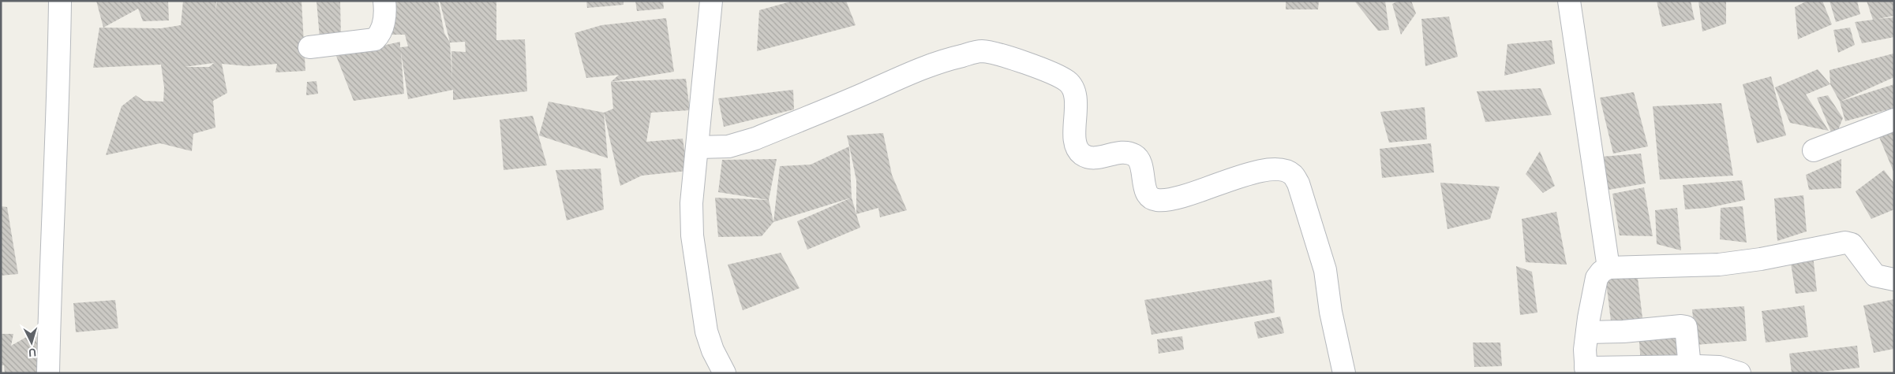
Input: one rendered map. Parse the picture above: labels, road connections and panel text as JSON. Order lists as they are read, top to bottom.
{
  "north": "bottom"
}
